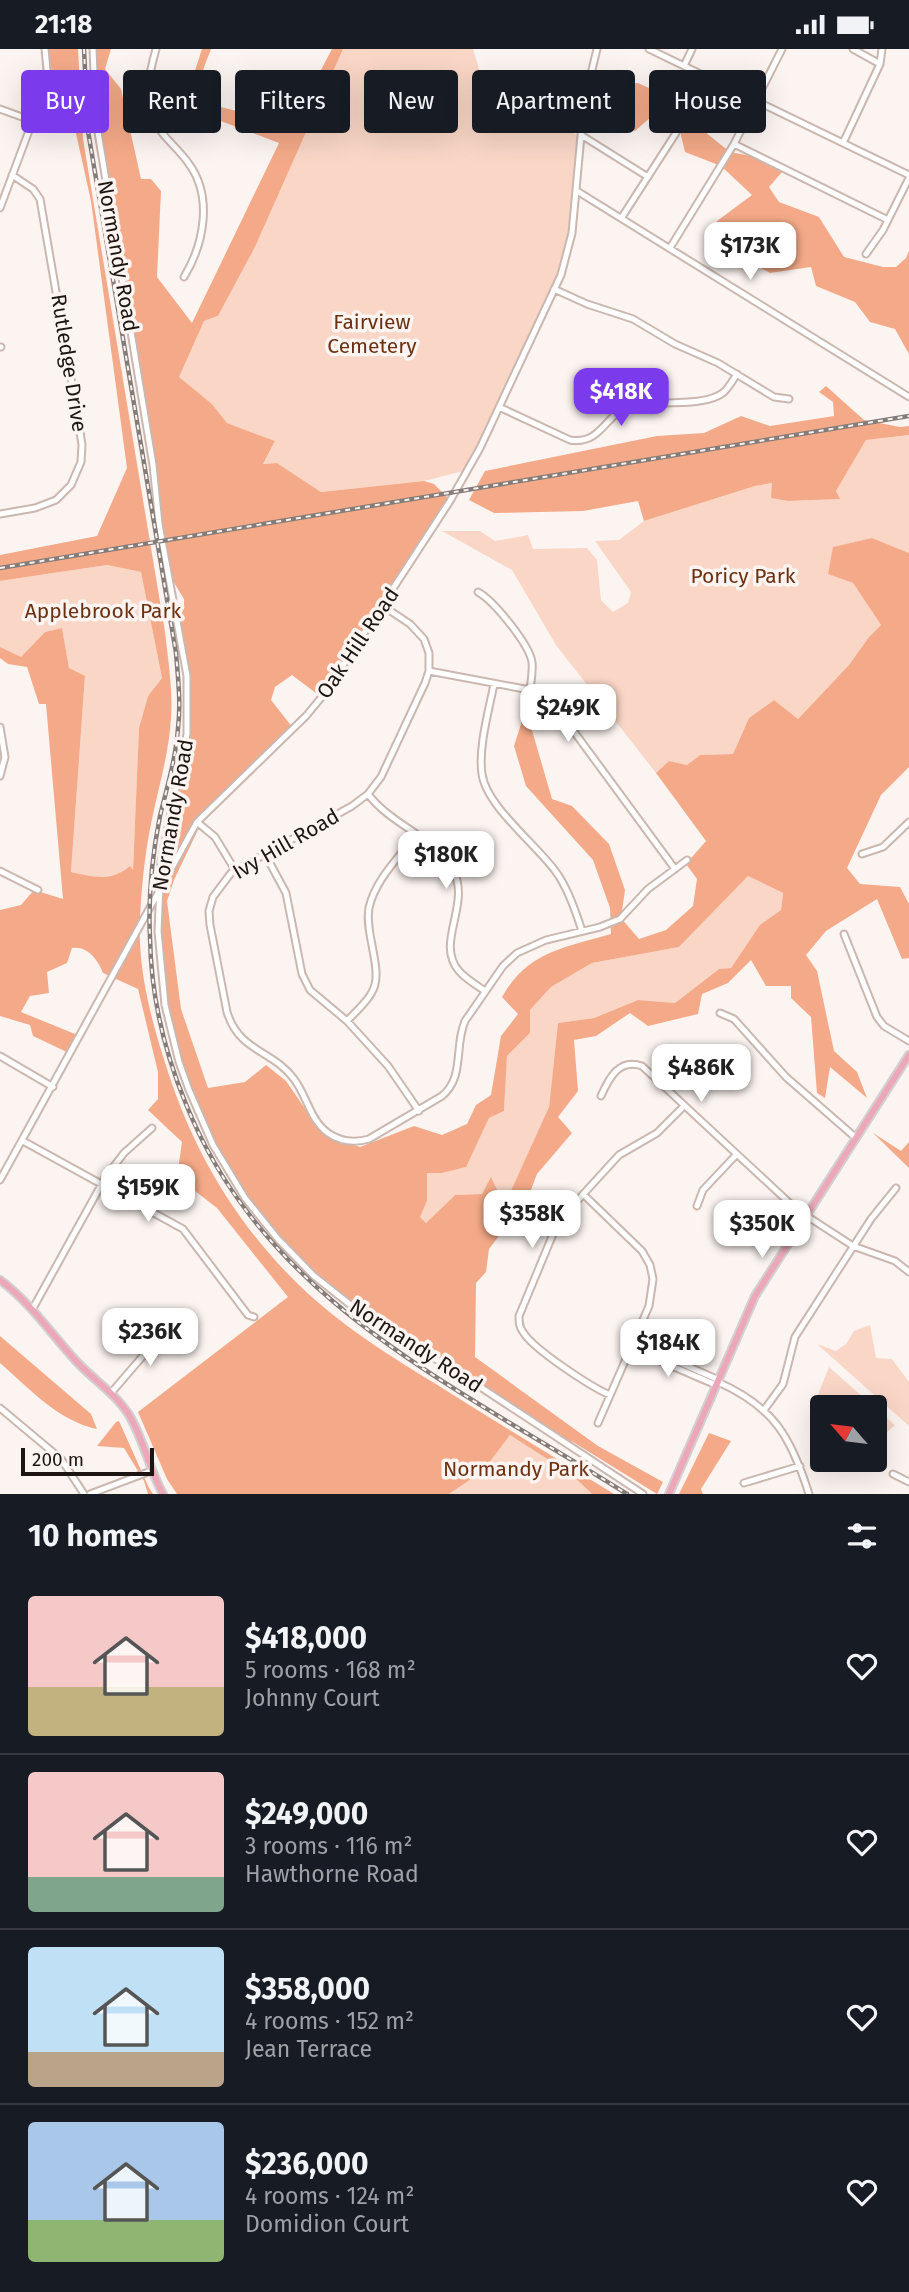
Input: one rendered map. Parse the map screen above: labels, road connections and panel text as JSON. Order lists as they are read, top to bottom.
{
  "streets": {
    "street": [
      "Normandy Road",
      "Rutledge Drive",
      "Oak Hill Road",
      "Ivy Hill Road"
    ]
  },
  "crossings": [
    ["Normandy Road", "Oak Hill Road"]
  ],
  "parks": [
    "Fairview Cemetery",
    "Poricy Park",
    "Applebrook Park",
    "Normandy Park"
  ],
  "scale_bar": "200 m",
  "north": "top left",
  "page": {
    "status": "21:18",
    "chip": [
      "Buy",
      "Rent",
      "Filters",
      "New",
      "Apartment",
      "House"
    ],
    "price": [
      "$173K",
      "$418K",
      "$249K",
      "$180K",
      "$486K",
      "$159K",
      "$358K",
      "$350K",
      "$236K",
      "$184K"
    ],
    "scale": "200 m",
    "heading": "10 homes",
    "list": [
      {
        "name": "$418,000",
        "note": "5 rooms · 168 m² · Johnny Court"
      },
      {
        "name": "$249,000",
        "note": "3 rooms · 116 m² · Hawthorne Road"
      },
      {
        "name": "$358,000",
        "note": "4 rooms · 152 m² · Jean Terrace"
      },
      {
        "name": "$236,000",
        "note": "4 rooms · 124 m² · Domidion Court"
      }
    ]
  }
}
